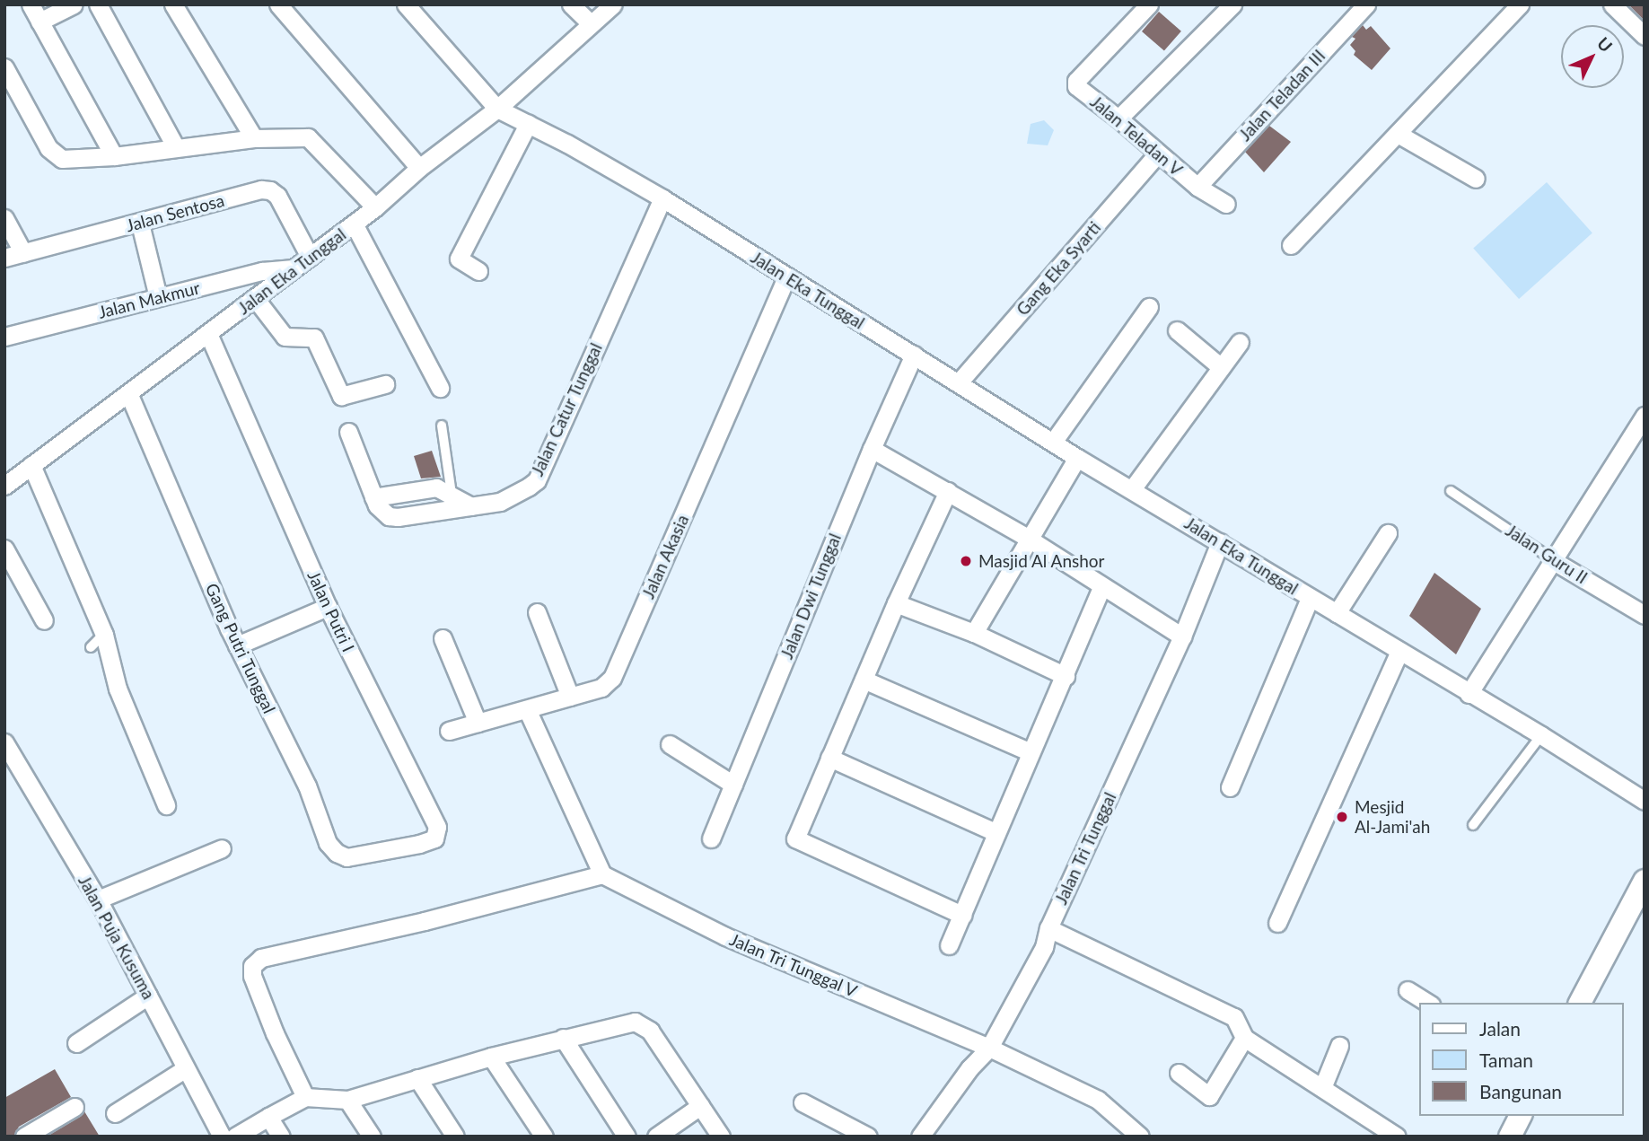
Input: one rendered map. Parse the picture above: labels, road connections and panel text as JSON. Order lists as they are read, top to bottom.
{
  "streets": {
    "street": [
      "Jalan Teladan III",
      "Jalan Teladan V",
      "Jalan Sentosa",
      "Gang Eka Syarti",
      "Jalan Eka Tunggal",
      "Jalan Makmur",
      "Jalan Catur Tunggal",
      "Jalan Guru II",
      "Jalan Akasia",
      "Jalan Dwi Tunggal",
      "Jalan Putri I",
      "Gang Putri Tunggal",
      "Jalan Tri Tunggal",
      "Jalan Puja Kusuma",
      "Jalan Tri Tunggal V"
    ]
  },
  "crossings": [
    ["Jalan Teladan III", "Jalan Teladan V"],
    ["Jalan Teladan V", "Gang Eka Syarti"],
    ["Jalan Sentosa", "Jalan Eka Tunggal"],
    ["Gang Eka Syarti", "Jalan Eka Tunggal"],
    ["Jalan Eka Tunggal", "Jalan Makmur"],
    ["Jalan Eka Tunggal", "Jalan Catur Tunggal"],
    ["Jalan Eka Tunggal", "Jalan Akasia"],
    ["Jalan Eka Tunggal", "Jalan Dwi Tunggal"],
    ["Jalan Eka Tunggal", "Jalan Putri I"],
    ["Jalan Eka Tunggal", "Gang Putri Tunggal"],
    ["Jalan Eka Tunggal", "Jalan Tri Tunggal"],
    ["Jalan Putri I", "Gang Putri Tunggal"],
    ["Jalan Tri Tunggal", "Jalan Tri Tunggal V"]
  ],
  "places": ["Masjid Al Anshor", "Mesjid Al-Jami'ah"],
  "legend": ["Jalan", "Taman", "Bangunan"],
  "north": "top right"
}
